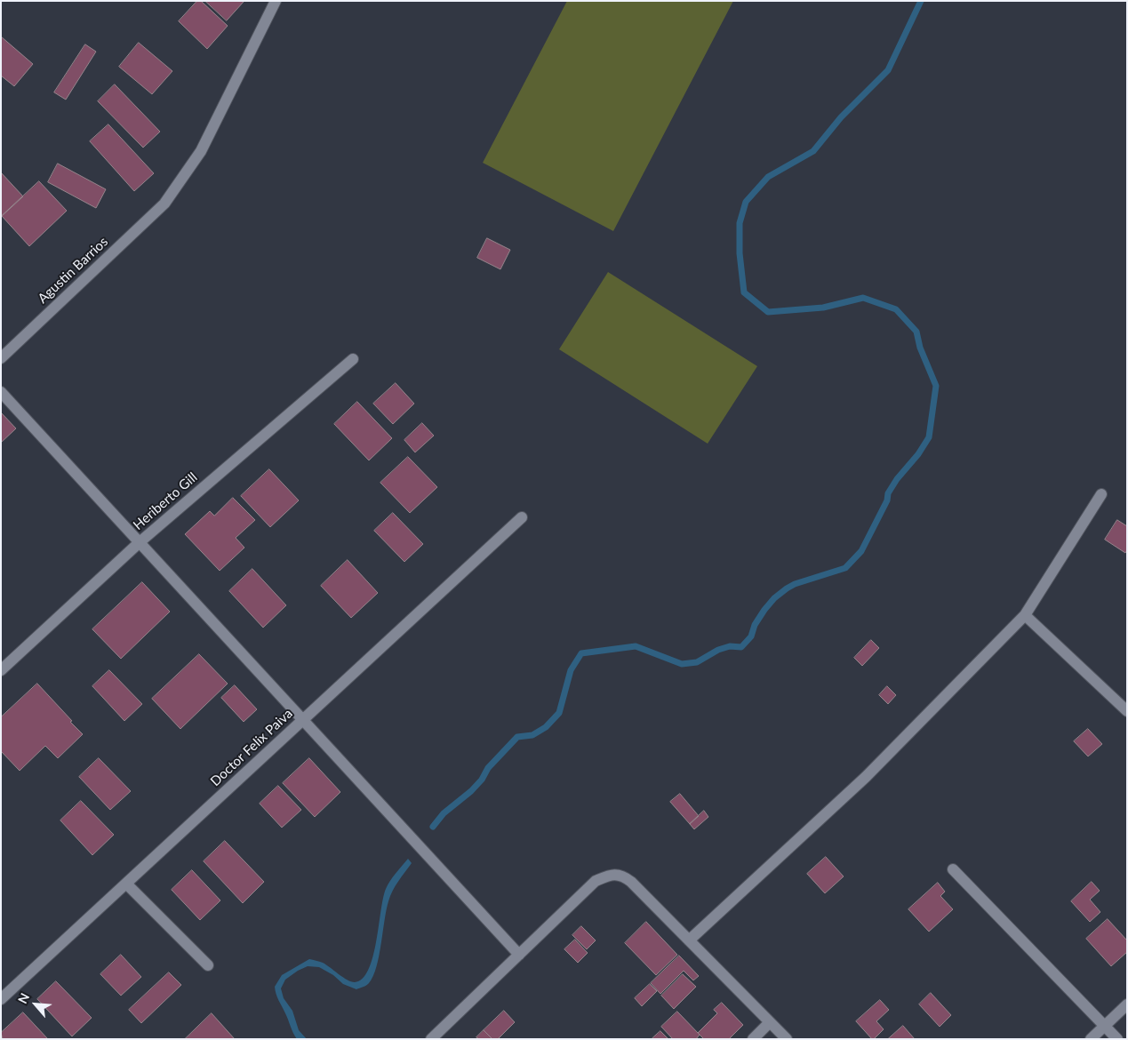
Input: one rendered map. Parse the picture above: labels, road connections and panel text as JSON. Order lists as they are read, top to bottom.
{
  "streets": {
    "street": ["Agustin Barrios", "Heriberto Gill", "Doctor Felix Paiva"]
  },
  "north": "top left"
}
